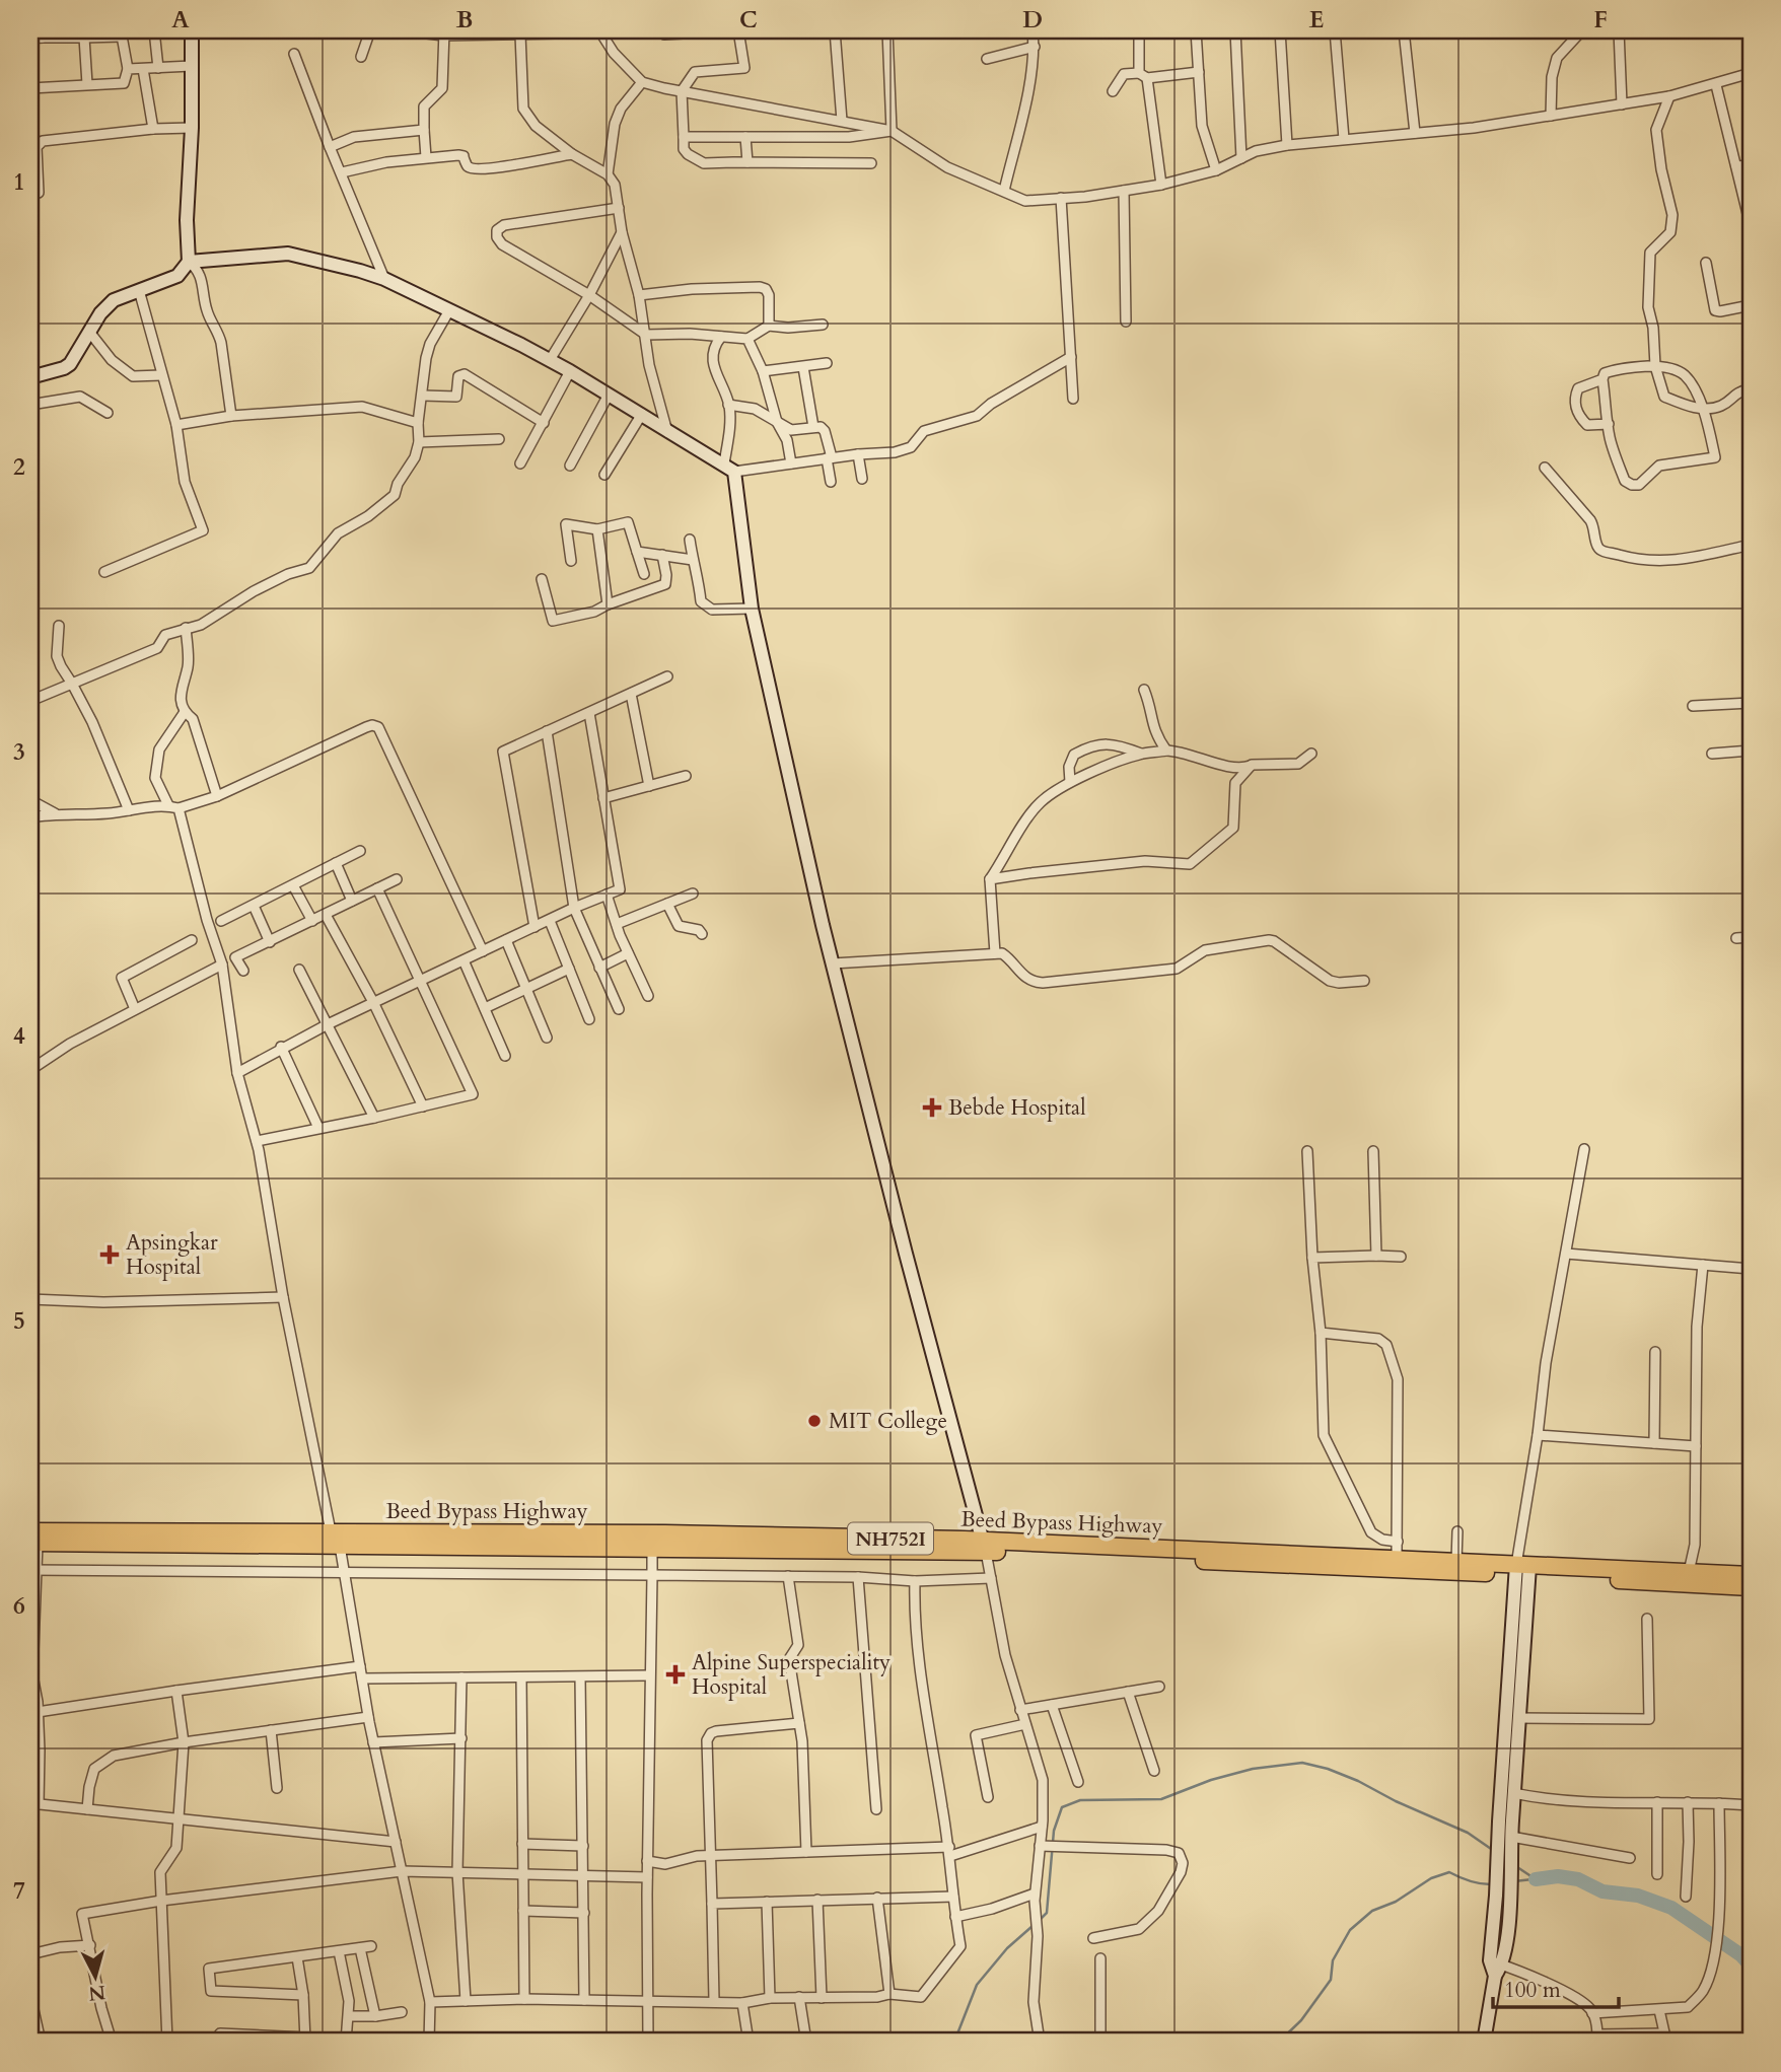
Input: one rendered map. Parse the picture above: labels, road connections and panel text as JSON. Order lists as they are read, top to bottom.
{
  "streets": {
    "highway": ["Beed Bypass Highway", "NH752I"]
  },
  "places": {
    "health": ["Bebde Hospital", "Apsingkar Hospital", "Alpine Superspeciality Hospital"],
    "other": ["MIT College"]
  },
  "scale_bar": "100 m",
  "north": "bottom",
  "grid": {
    "columns": [
      "A",
      "B",
      "C",
      "D",
      "E",
      "F"
    ],
    "rows": [
      "1",
      "2",
      "3",
      "4",
      "5",
      "6",
      "7"
    ]
  }
}
